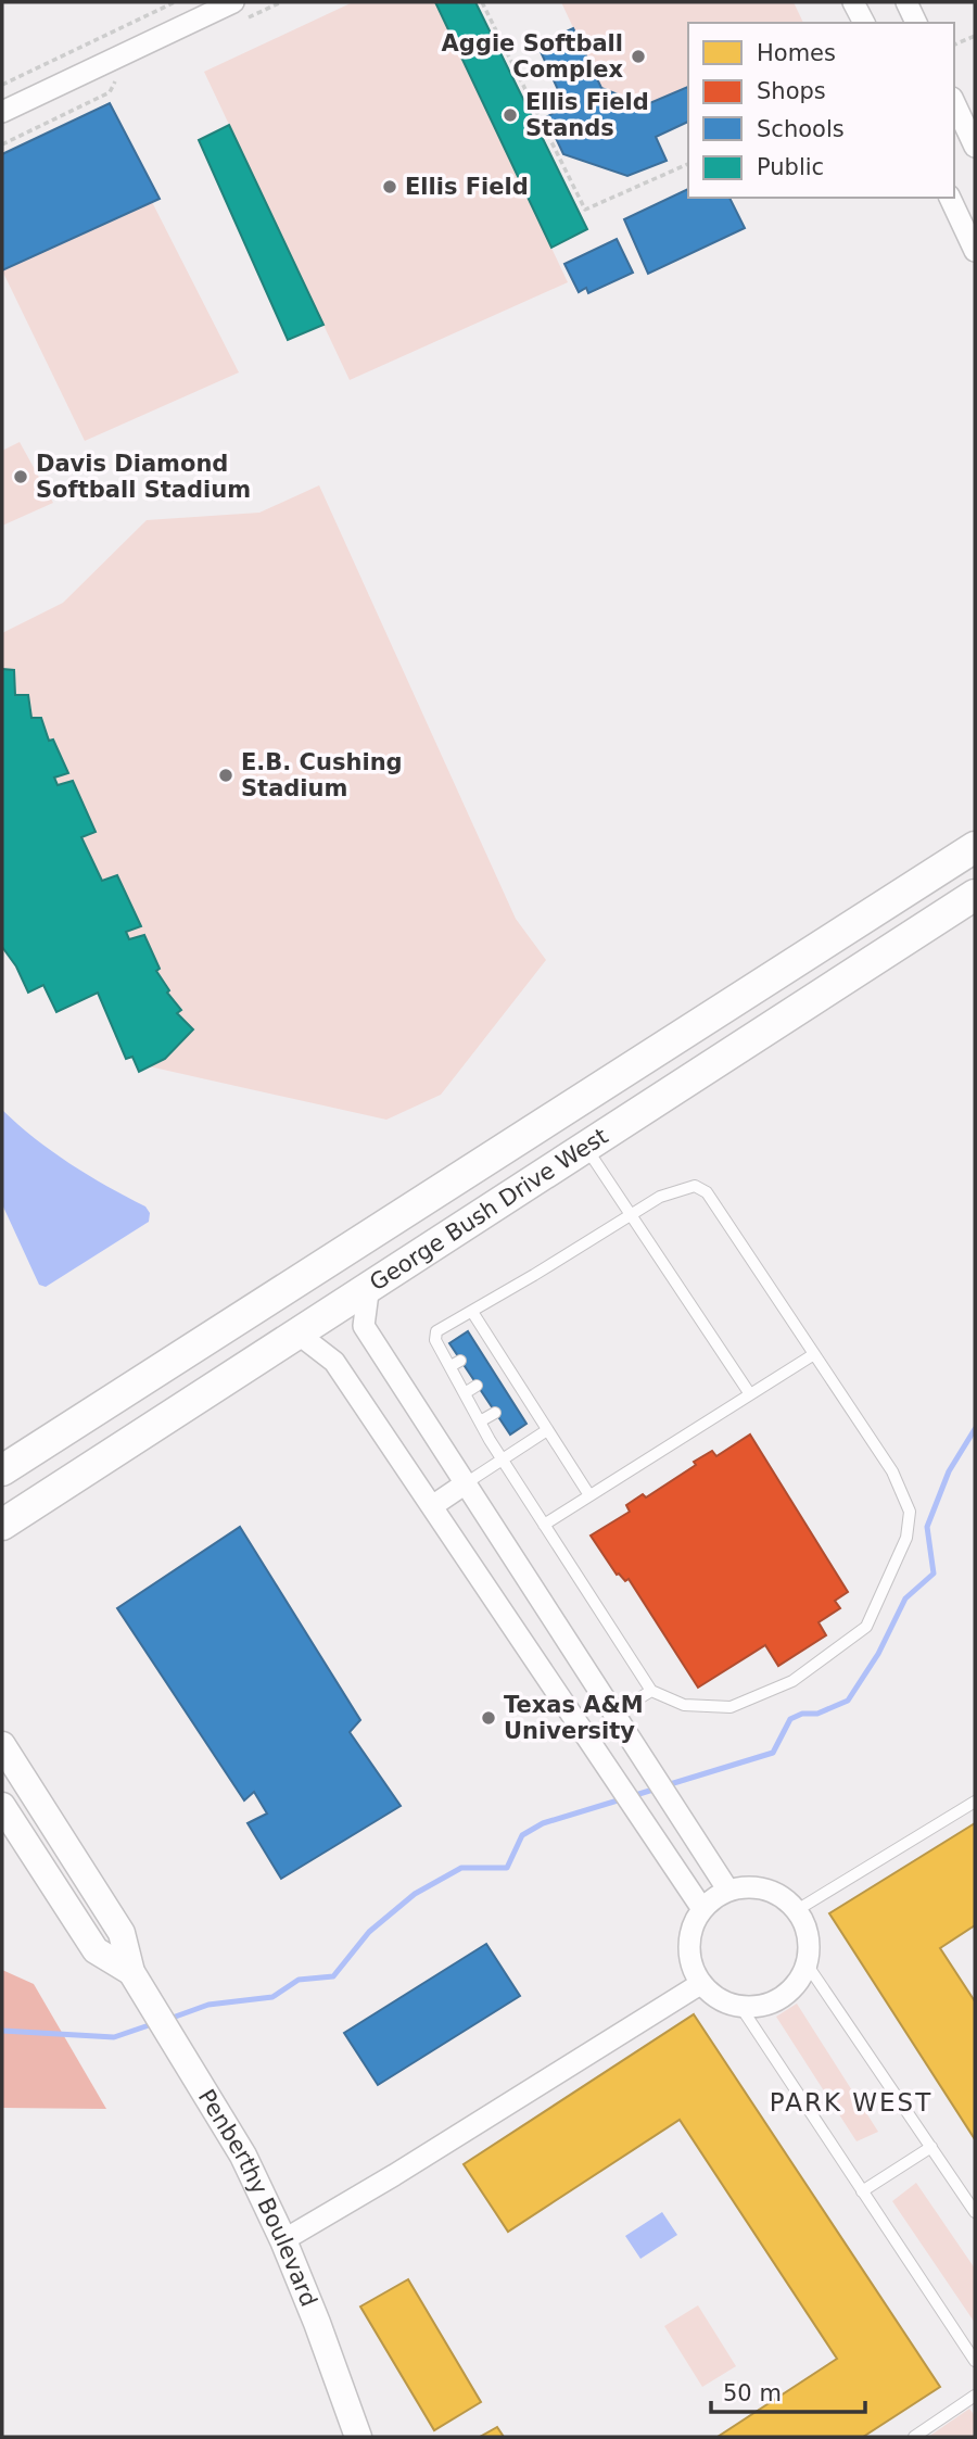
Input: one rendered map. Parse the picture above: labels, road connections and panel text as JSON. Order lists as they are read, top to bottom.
{
  "streets": {
    "main road": ["George Bush Drive West"],
    "street": ["Penberthy Boulevard"]
  },
  "districts": ["PARK WEST"],
  "places": [
    "Aggie Softball Complex",
    "Ellis Field Stands",
    "Ellis Field",
    "Davis Diamond Softball Stadium",
    "E.B. Cushing Stadium",
    "Texas A&M University"
  ],
  "legend": [
    "Homes",
    "Shops",
    "Schools",
    "Public"
  ],
  "scale_bar": "50 m"
}
